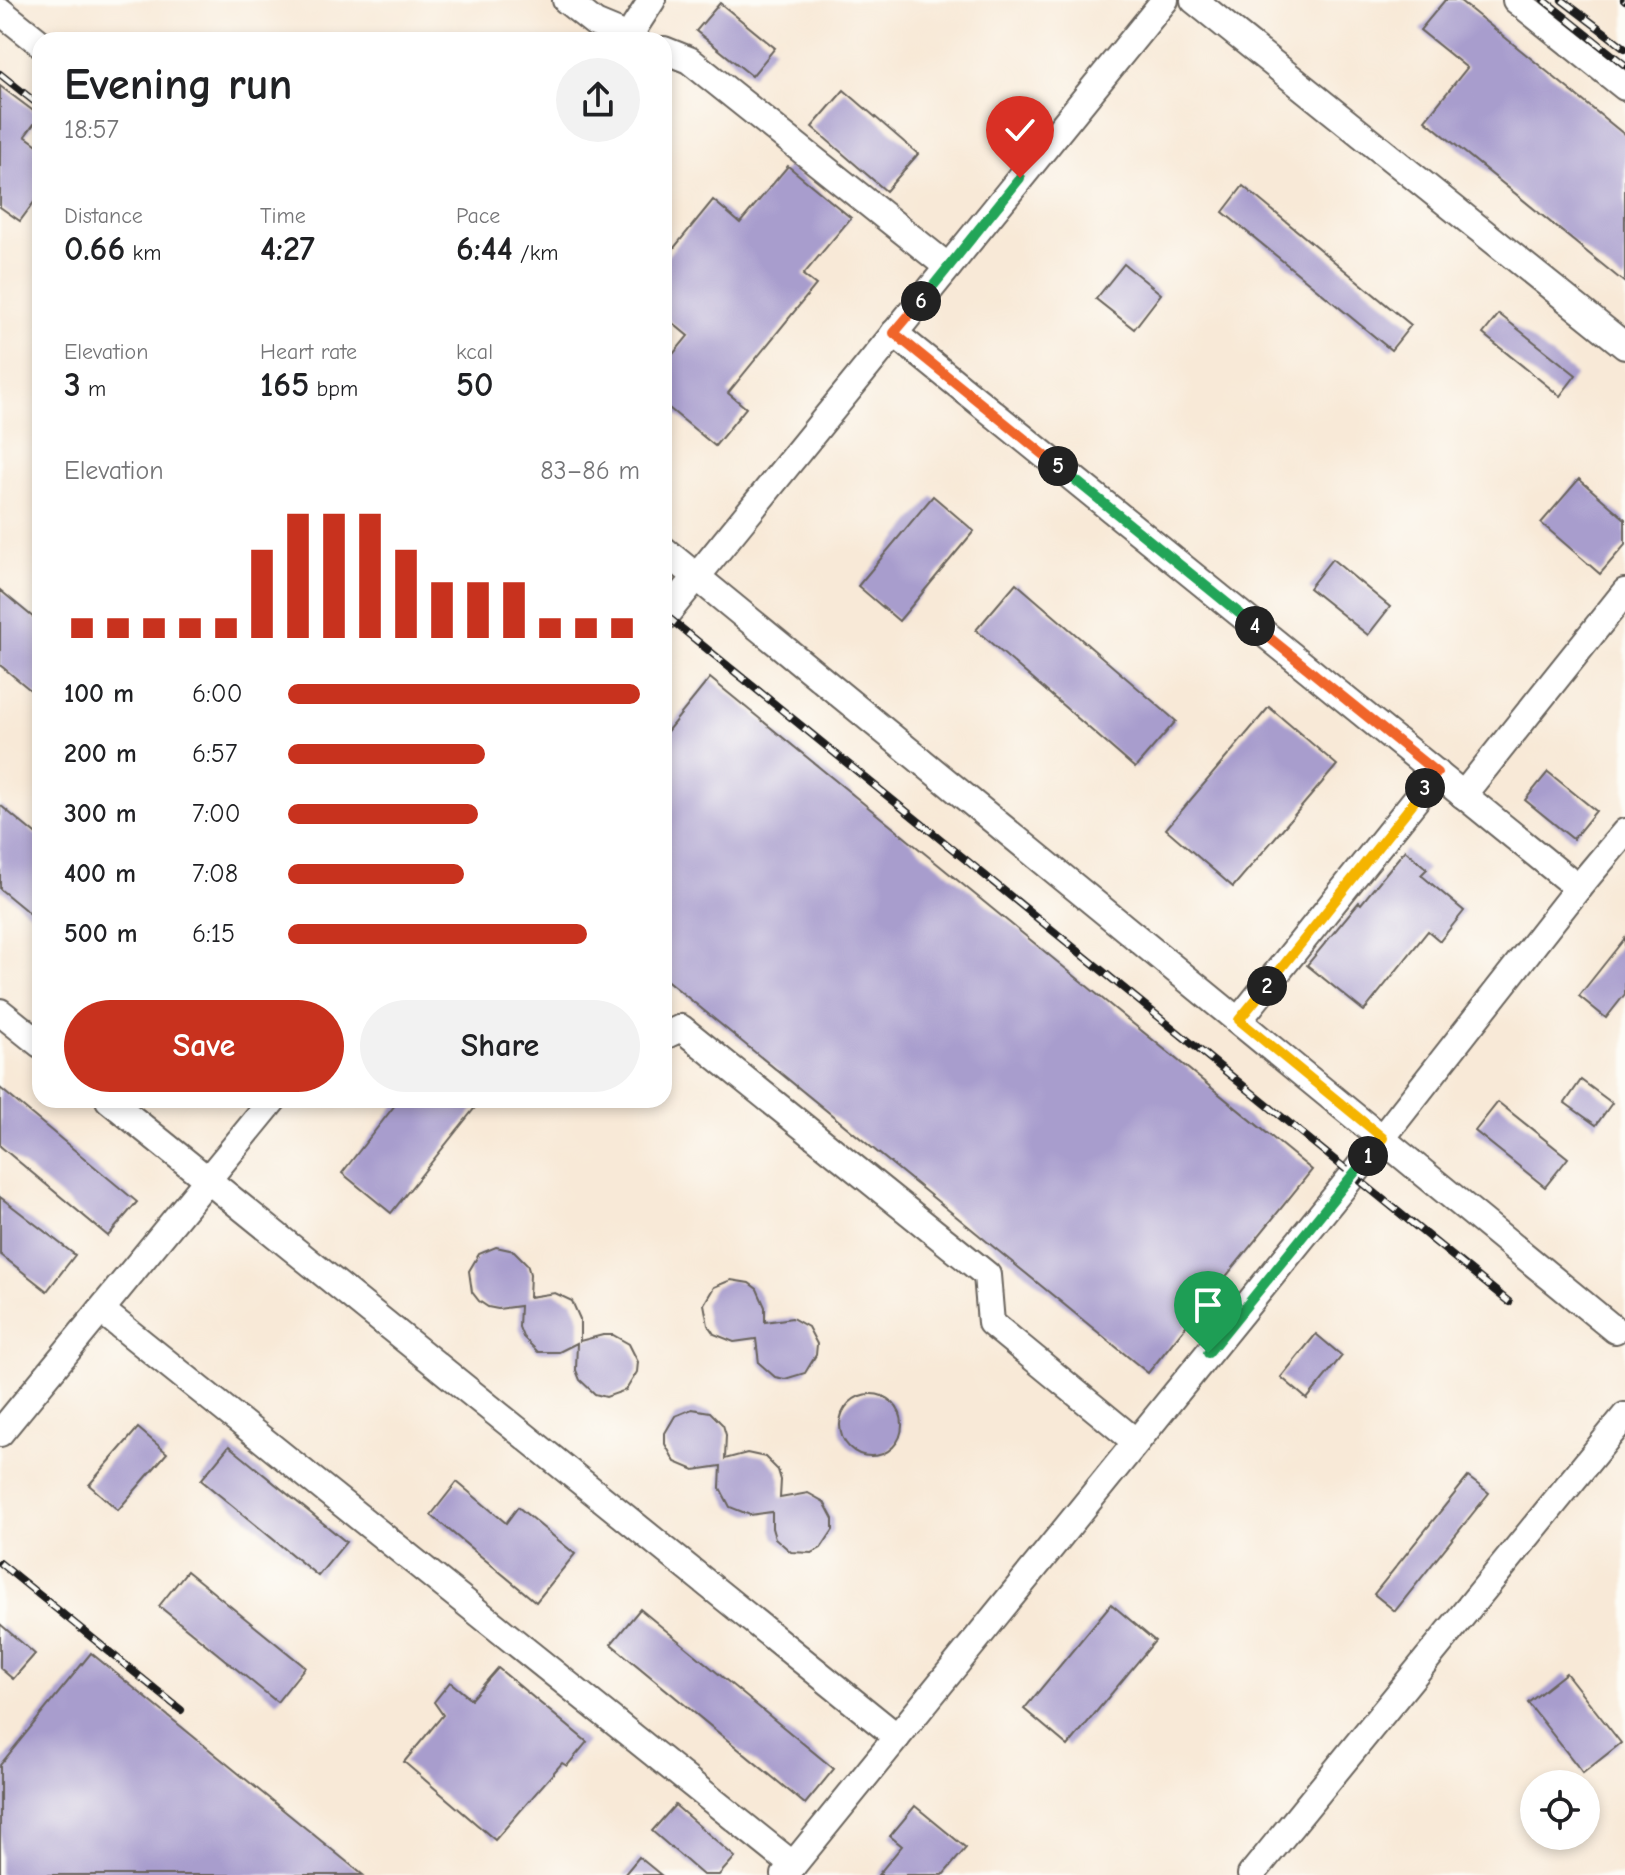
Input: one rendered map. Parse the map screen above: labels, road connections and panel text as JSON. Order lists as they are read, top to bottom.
{
  "page": {
    "heading": ["Evening run", "18:57"],
    "stats": [
      ["Distance", "0.66 km"],
      ["Time", "4:27"],
      ["Pace", "6:44 /km"],
      ["Elevation", "3 m"],
      ["Heart rate", "165 bpm"],
      ["kcal", "50"]
    ],
    "pins": [
      "6",
      "5",
      "4",
      "3",
      "2",
      "1"
    ],
    "chart": ["Elevation", "83–86 m"],
    "list": [
      {
        "name": "100 m",
        "note": "6:00"
      },
      {
        "name": "200 m",
        "note": "6:57"
      },
      {
        "name": "300 m",
        "note": "7:00"
      },
      {
        "name": "400 m",
        "note": "7:08"
      },
      {
        "name": "500 m",
        "note": "6:15"
      }
    ],
    "buttons": ["Save", "Share"]
  }
}
